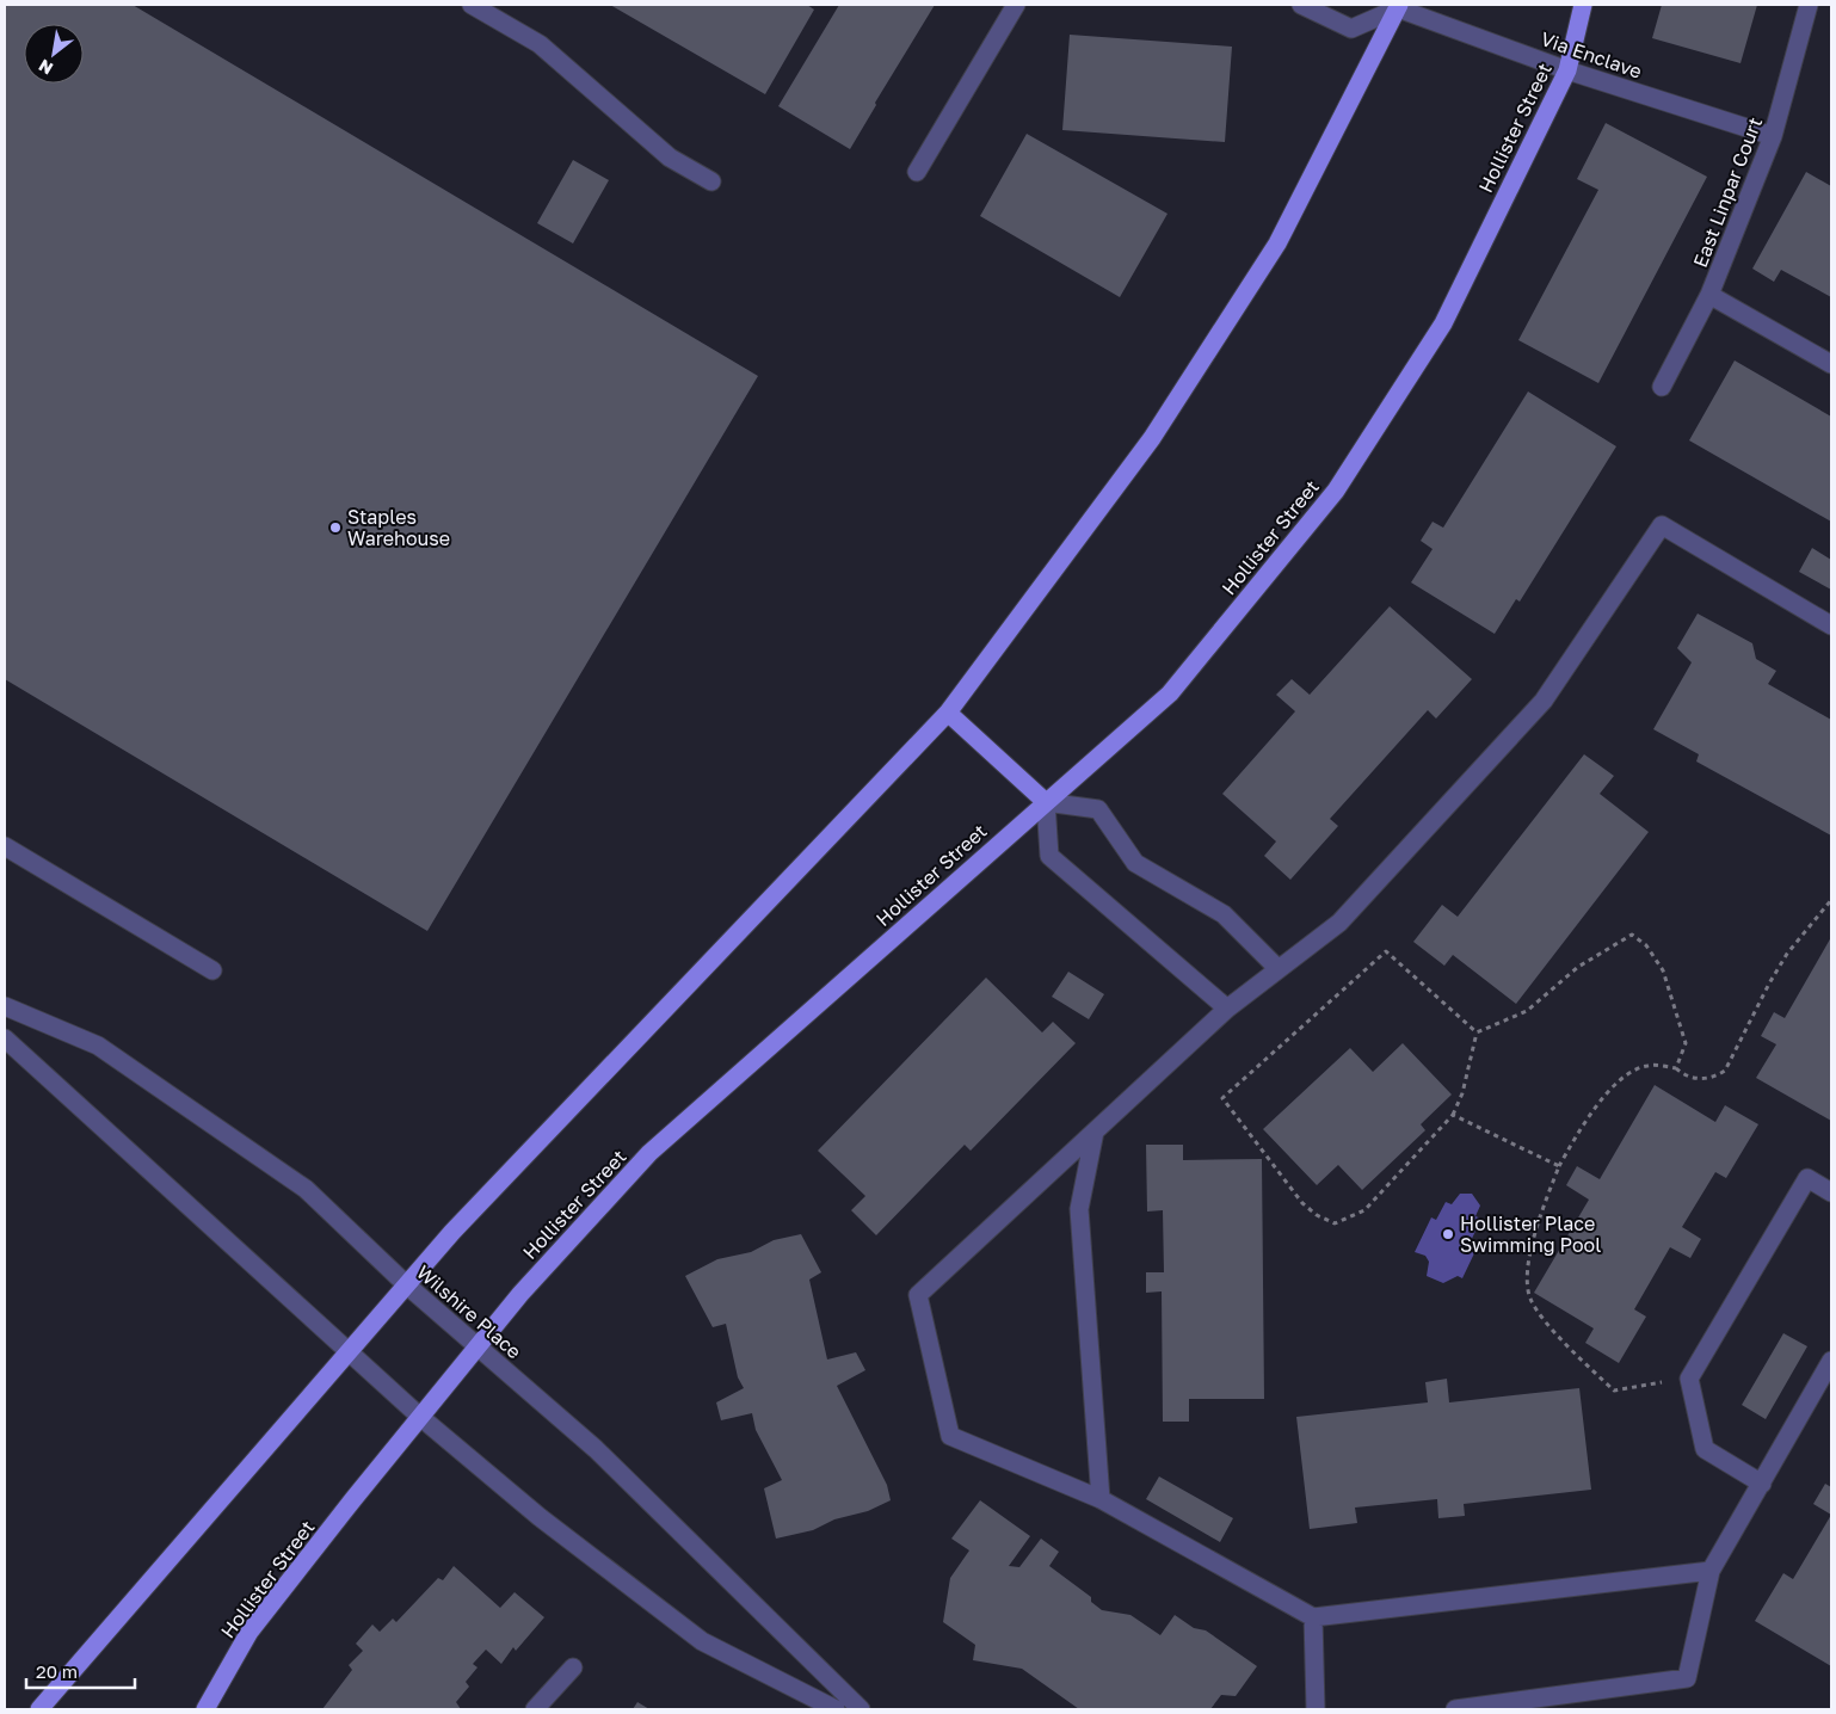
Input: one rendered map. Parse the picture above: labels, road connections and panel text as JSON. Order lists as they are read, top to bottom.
{
  "streets": {
    "main road": ["Hollister Street"],
    "street": ["Via Enclave", "East Linpar Court", "Wilshire Place"]
  },
  "crossings": [
    ["Via Enclave", "Hollister Street"],
    ["Via Enclave", "East Linpar Court"],
    ["Hollister Street", "Wilshire Place"]
  ],
  "places": ["Staples Warehouse", "Hollister Place Swimming Pool"],
  "scale_bar": "20 m",
  "north": "bottom left"
}
